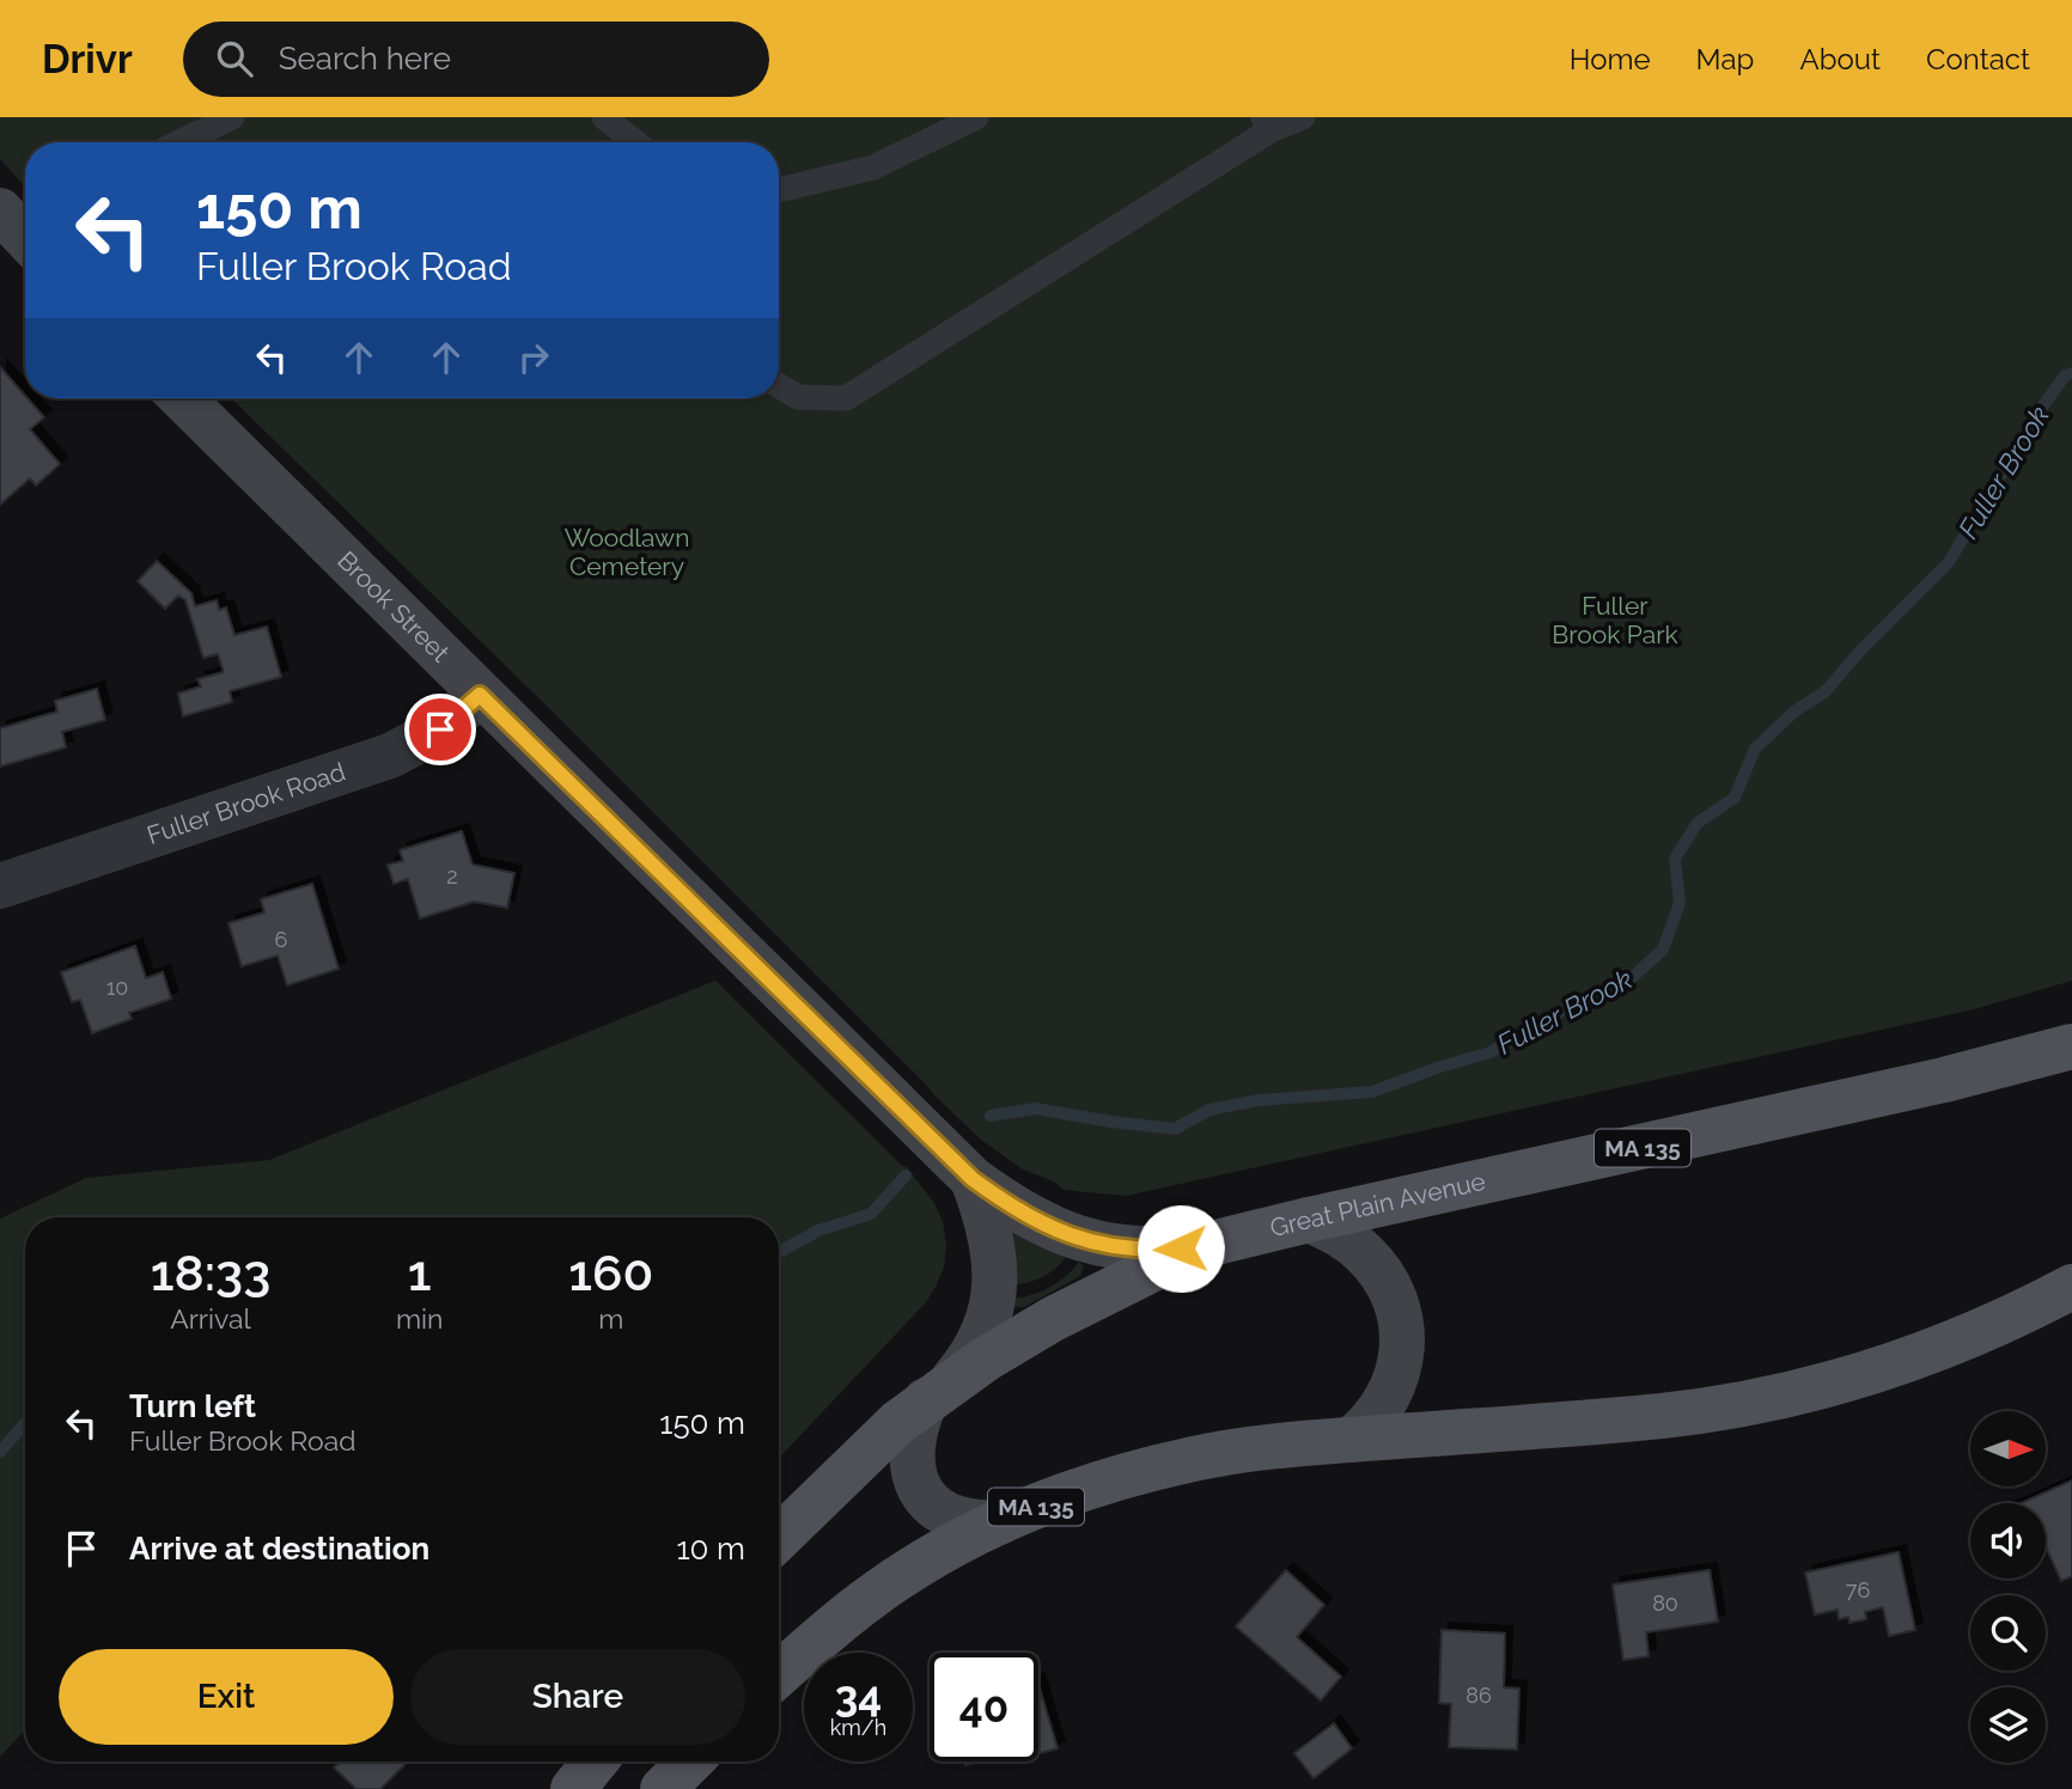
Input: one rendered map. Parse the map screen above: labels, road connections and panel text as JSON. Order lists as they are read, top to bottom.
{
  "streets": {
    "main road": ["MA 135", "Great Plain Avenue"],
    "street": ["Brook Street", "Fuller Brook Road"]
  },
  "crossings": [
    ["Brook Street", "Fuller Brook Road"],
    ["Brook Street", "MA 135"],
    ["Brook Street", "Great Plain Avenue"]
  ],
  "water": ["Fuller Brook"],
  "parks": ["Woodlawn Cemetery", "Fuller Brook Park"],
  "house_numbers": [
    "2",
    "6",
    "10",
    "76",
    "80",
    "86"
  ],
  "north": "right",
  "page": {
    "header": "Drivr",
    "search": "Search here",
    "nav": [
      "Home",
      "Map",
      "About",
      "Contact"
    ],
    "turn": ["150 m", "Fuller Brook Road"],
    "eta": [
      "18:33",
      "Arrival",
      "1",
      "min",
      "160",
      "m"
    ],
    "list": [
      {
        "name": "Turn left",
        "note": "Fuller Brook Road",
        "value": "150 m"
      },
      {
        "name": "Arrive at destination",
        "value": "10 m"
      }
    ],
    "buttons": ["Exit", "Share"],
    "speed": "34 km/h",
    "limit": "40"
  }
}
